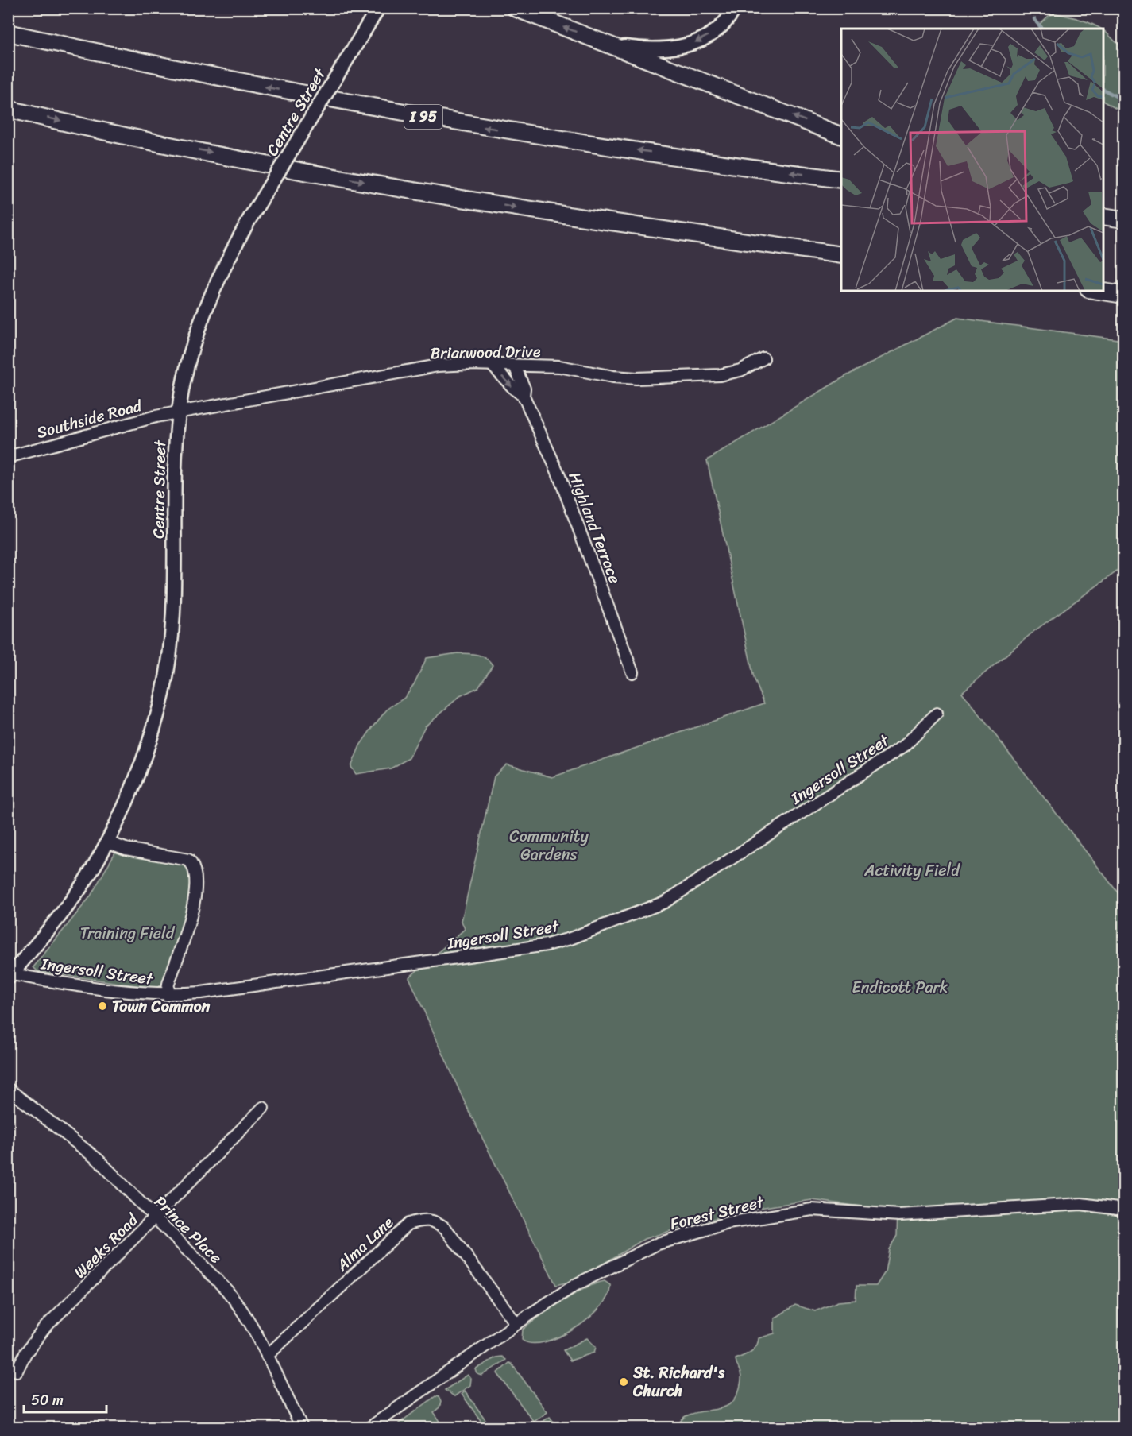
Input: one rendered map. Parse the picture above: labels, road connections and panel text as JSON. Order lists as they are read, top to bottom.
{
  "streets": {
    "highway": ["I 95"],
    "main road": ["Centre Street"],
    "street": [
      "Briarwood Drive",
      "Southside Road",
      "Highland Terrace",
      "Ingersoll Street",
      "Forest Street",
      "Prince Place",
      "Alma Lane",
      "Weeks Road"
    ]
  },
  "crossings": [
    ["Centre Street", "Briarwood Drive"],
    ["Centre Street", "Southside Road"],
    ["Centre Street", "Ingersoll Street"],
    ["Briarwood Drive", "Southside Road"],
    ["Briarwood Drive", "Highland Terrace"],
    ["Forest Street", "Alma Lane"],
    ["Prince Place", "Alma Lane"],
    ["Prince Place", "Weeks Road"]
  ],
  "parks": [
    "Community Gardens",
    "Activity Field",
    "Training Field",
    "Endicott Park"
  ],
  "places": ["Town Common", "St. Richard's Church"],
  "scale_bar": "50 m"
}
